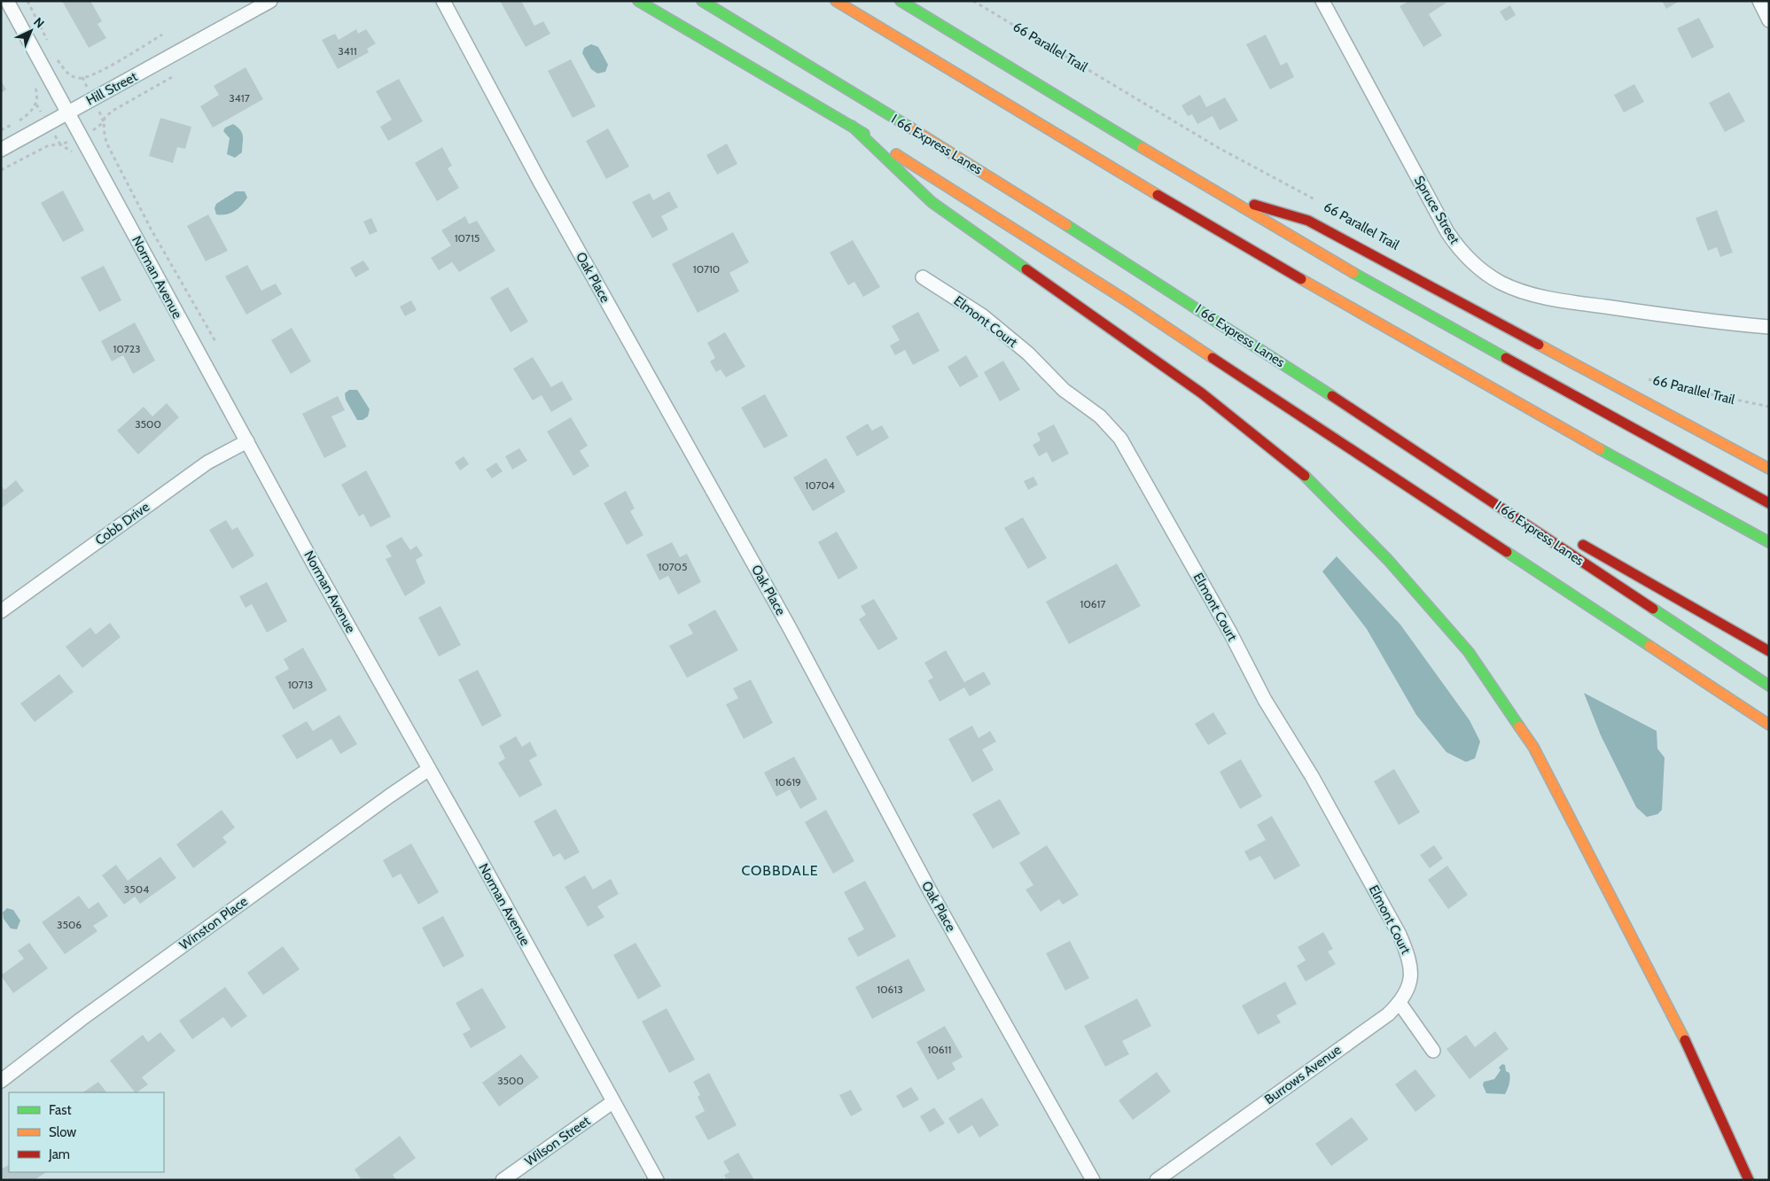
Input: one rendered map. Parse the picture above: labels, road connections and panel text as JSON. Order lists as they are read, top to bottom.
{
  "streets": {
    "highway": ["I 66 Express Lanes"],
    "street": [
      "Hill Street",
      "Spruce Street",
      "Norman Avenue",
      "Oak Place",
      "Elmont Court",
      "Cobb Drive",
      "Winston Place",
      "Burrows Avenue",
      "Wilson Street"
    ],
    "path": ["66 Parallel Trail"]
  },
  "crossings": [
    ["Hill Street", "Norman Avenue"],
    ["Norman Avenue", "Cobb Drive"],
    ["Norman Avenue", "Winston Place"],
    ["Norman Avenue", "Wilson Street"],
    ["Elmont Court", "Burrows Avenue"]
  ],
  "districts": ["COBBDALE"],
  "house_numbers": [
    "3411",
    "3417",
    "10715",
    "10710",
    "10723",
    "3500",
    "10704",
    "10705",
    "10617",
    "10713",
    "10619",
    "3504",
    "3506",
    "10613",
    "10611",
    "3500"
  ],
  "legend": ["Fast", "Slow", "Jam"],
  "north": "top right"
}
